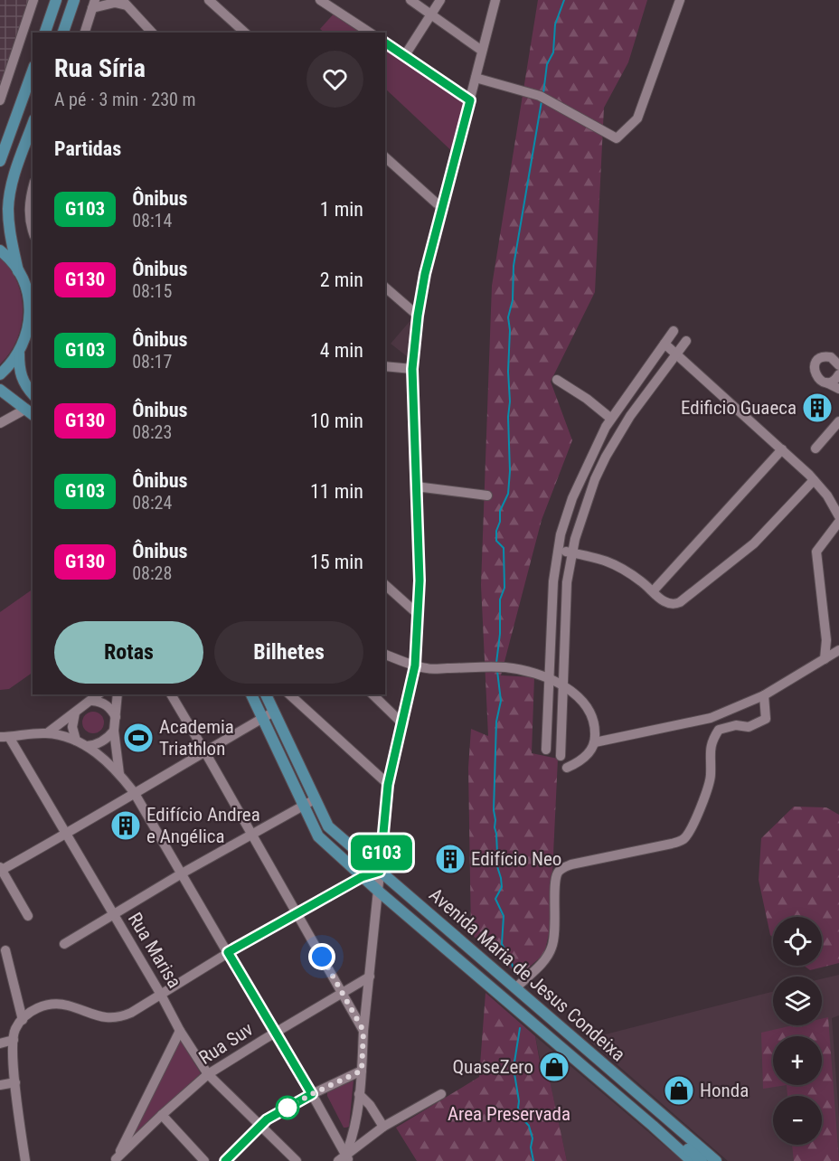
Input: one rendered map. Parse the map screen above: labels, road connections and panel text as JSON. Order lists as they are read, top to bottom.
{
  "streets": {
    "main road": ["Avenida Maria de Jesus Condeixa"],
    "street": ["Rua Marisa", "Rua Suv"]
  },
  "crossings": [
    ["Rua Marisa", "Rua Suv"]
  ],
  "parks": ["Area Preservada"],
  "places": {
    "building": ["Edificio Guaeca", "Edifício Andrea e Angélica", "Edifício Neo"],
    "sports": ["Academia Triathlon"],
    "shop": ["QuaseZero", "Honda"]
  },
  "lines": ["bus line G103"],
  "page": {
    "on_map": "G103",
    "heading": [
      ["Rua Síria", "A pé · 3 min · 230 m"],
      "Partidas"
    ],
    "list": [
      {
        "mark": "G103",
        "name": "Ônibus",
        "note": "08:14",
        "value": "1 min"
      },
      {
        "mark": "G130",
        "name": "Ônibus",
        "note": "08:15",
        "value": "2 min"
      },
      {
        "mark": "G103",
        "name": "Ônibus",
        "note": "08:17",
        "value": "4 min"
      },
      {
        "mark": "G130",
        "name": "Ônibus",
        "note": "08:23",
        "value": "10 min"
      },
      {
        "mark": "G103",
        "name": "Ônibus",
        "note": "08:24",
        "value": "11 min"
      },
      {
        "mark": "G130",
        "name": "Ônibus",
        "note": "08:28",
        "value": "15 min"
      }
    ],
    "buttons": ["Rotas", "Bilhetes"],
    "map_buttons": ["+", "−"]
  }
}
